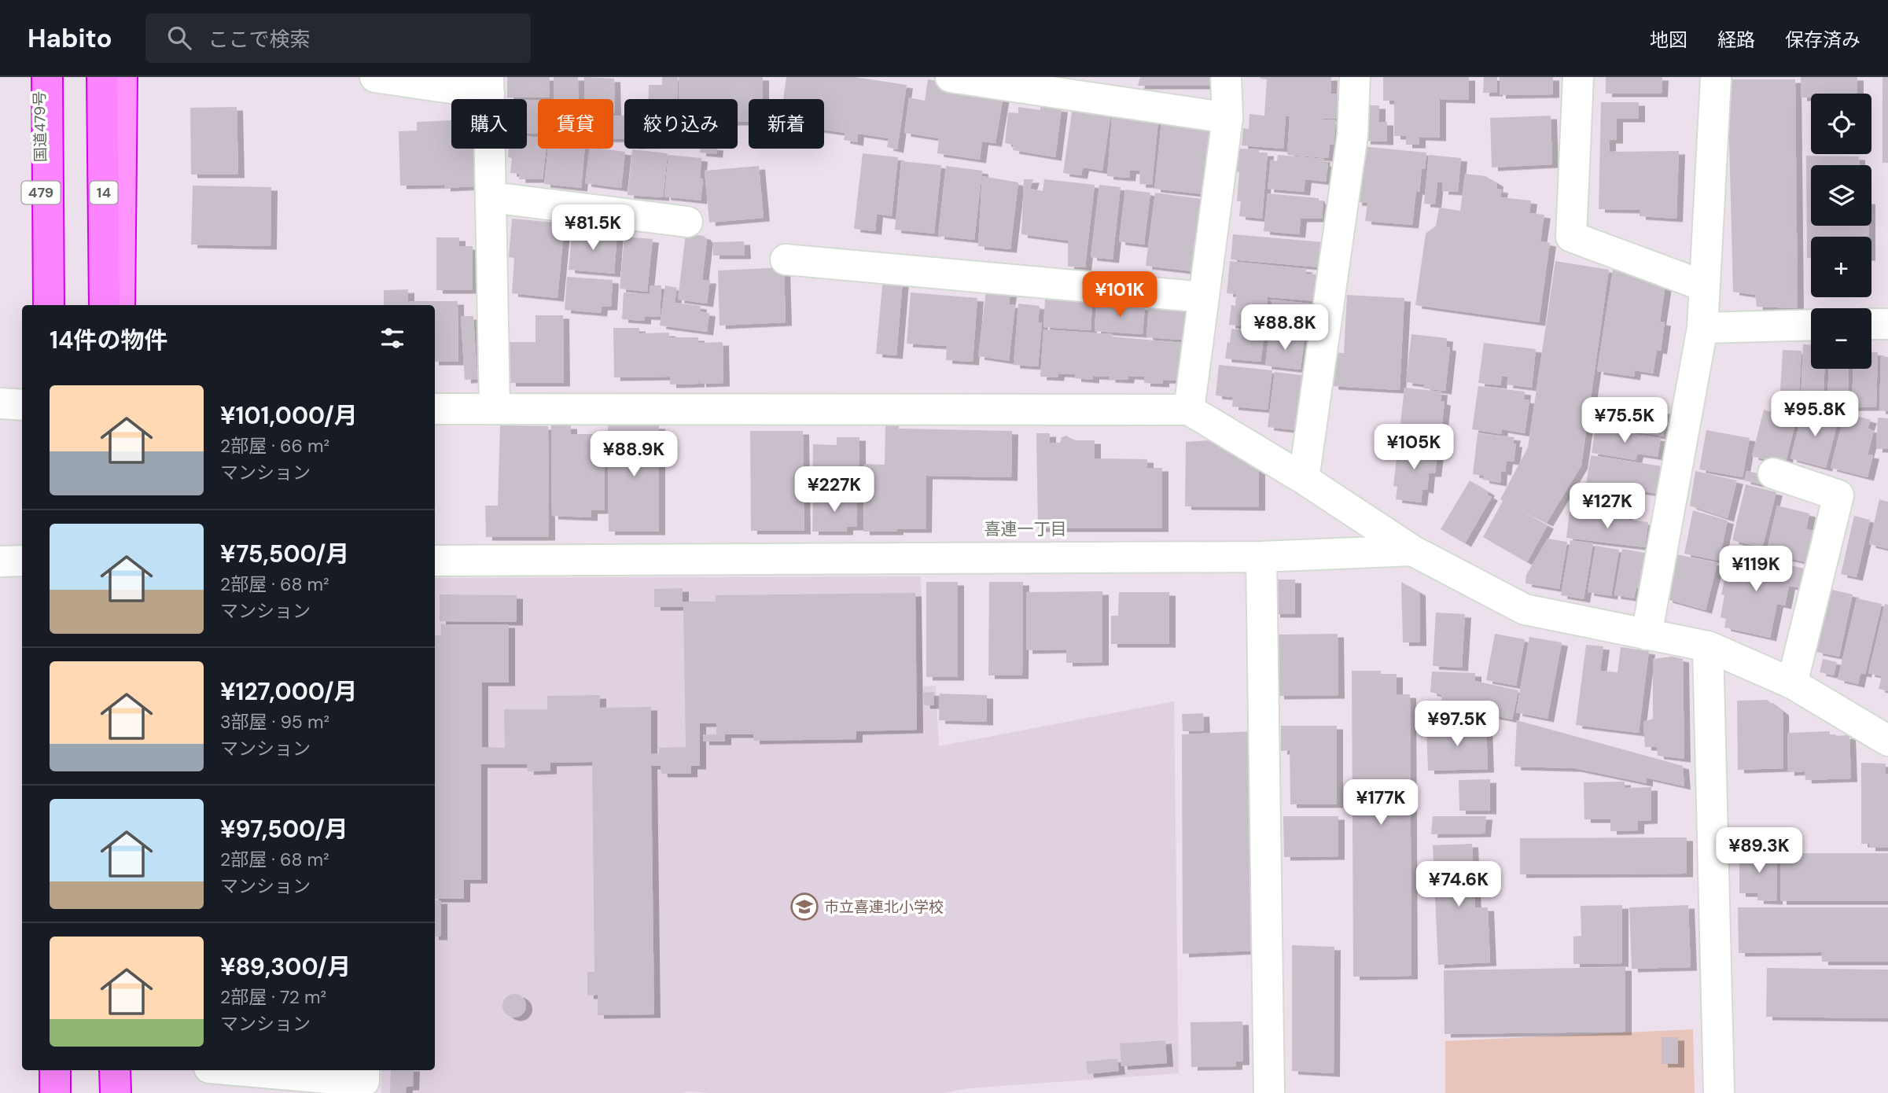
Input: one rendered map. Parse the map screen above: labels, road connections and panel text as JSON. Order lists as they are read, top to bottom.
{
  "streets": {
    "highway": ["国道479号", "479", "14"]
  },
  "districts": ["喜連一丁目"],
  "places": {
    "school or university": ["市立喜連北小学校"]
  },
  "page": {
    "header": "Habito",
    "search": "ここで検索",
    "nav": ["地図", "経路", "保存済み"],
    "map_buttons": ["+", "−"],
    "chip": [
      "購入",
      "賃貸",
      "絞り込み",
      "新着"
    ],
    "price": [
      "¥81.5K",
      "¥101K",
      "¥88.8K",
      "¥95.8K",
      "¥75.5K",
      "¥105K",
      "¥88.9K",
      "¥227K",
      "¥127K",
      "¥119K",
      "¥97.5K",
      "¥177K",
      "¥89.3K",
      "¥74.6K"
    ],
    "heading": "14件の物件",
    "list": [
      {
        "name": "¥101,000/月",
        "note": "2部屋 · 66 m² · マンション"
      },
      {
        "name": "¥75,500/月",
        "note": "2部屋 · 68 m² · マンション"
      },
      {
        "name": "¥127,000/月",
        "note": "3部屋 · 95 m² · マンション"
      },
      {
        "name": "¥97,500/月",
        "note": "2部屋 · 68 m² · マンション"
      },
      {
        "name": "¥89,300/月",
        "note": "2部屋 · 72 m² · マンション"
      }
    ]
  }
}
